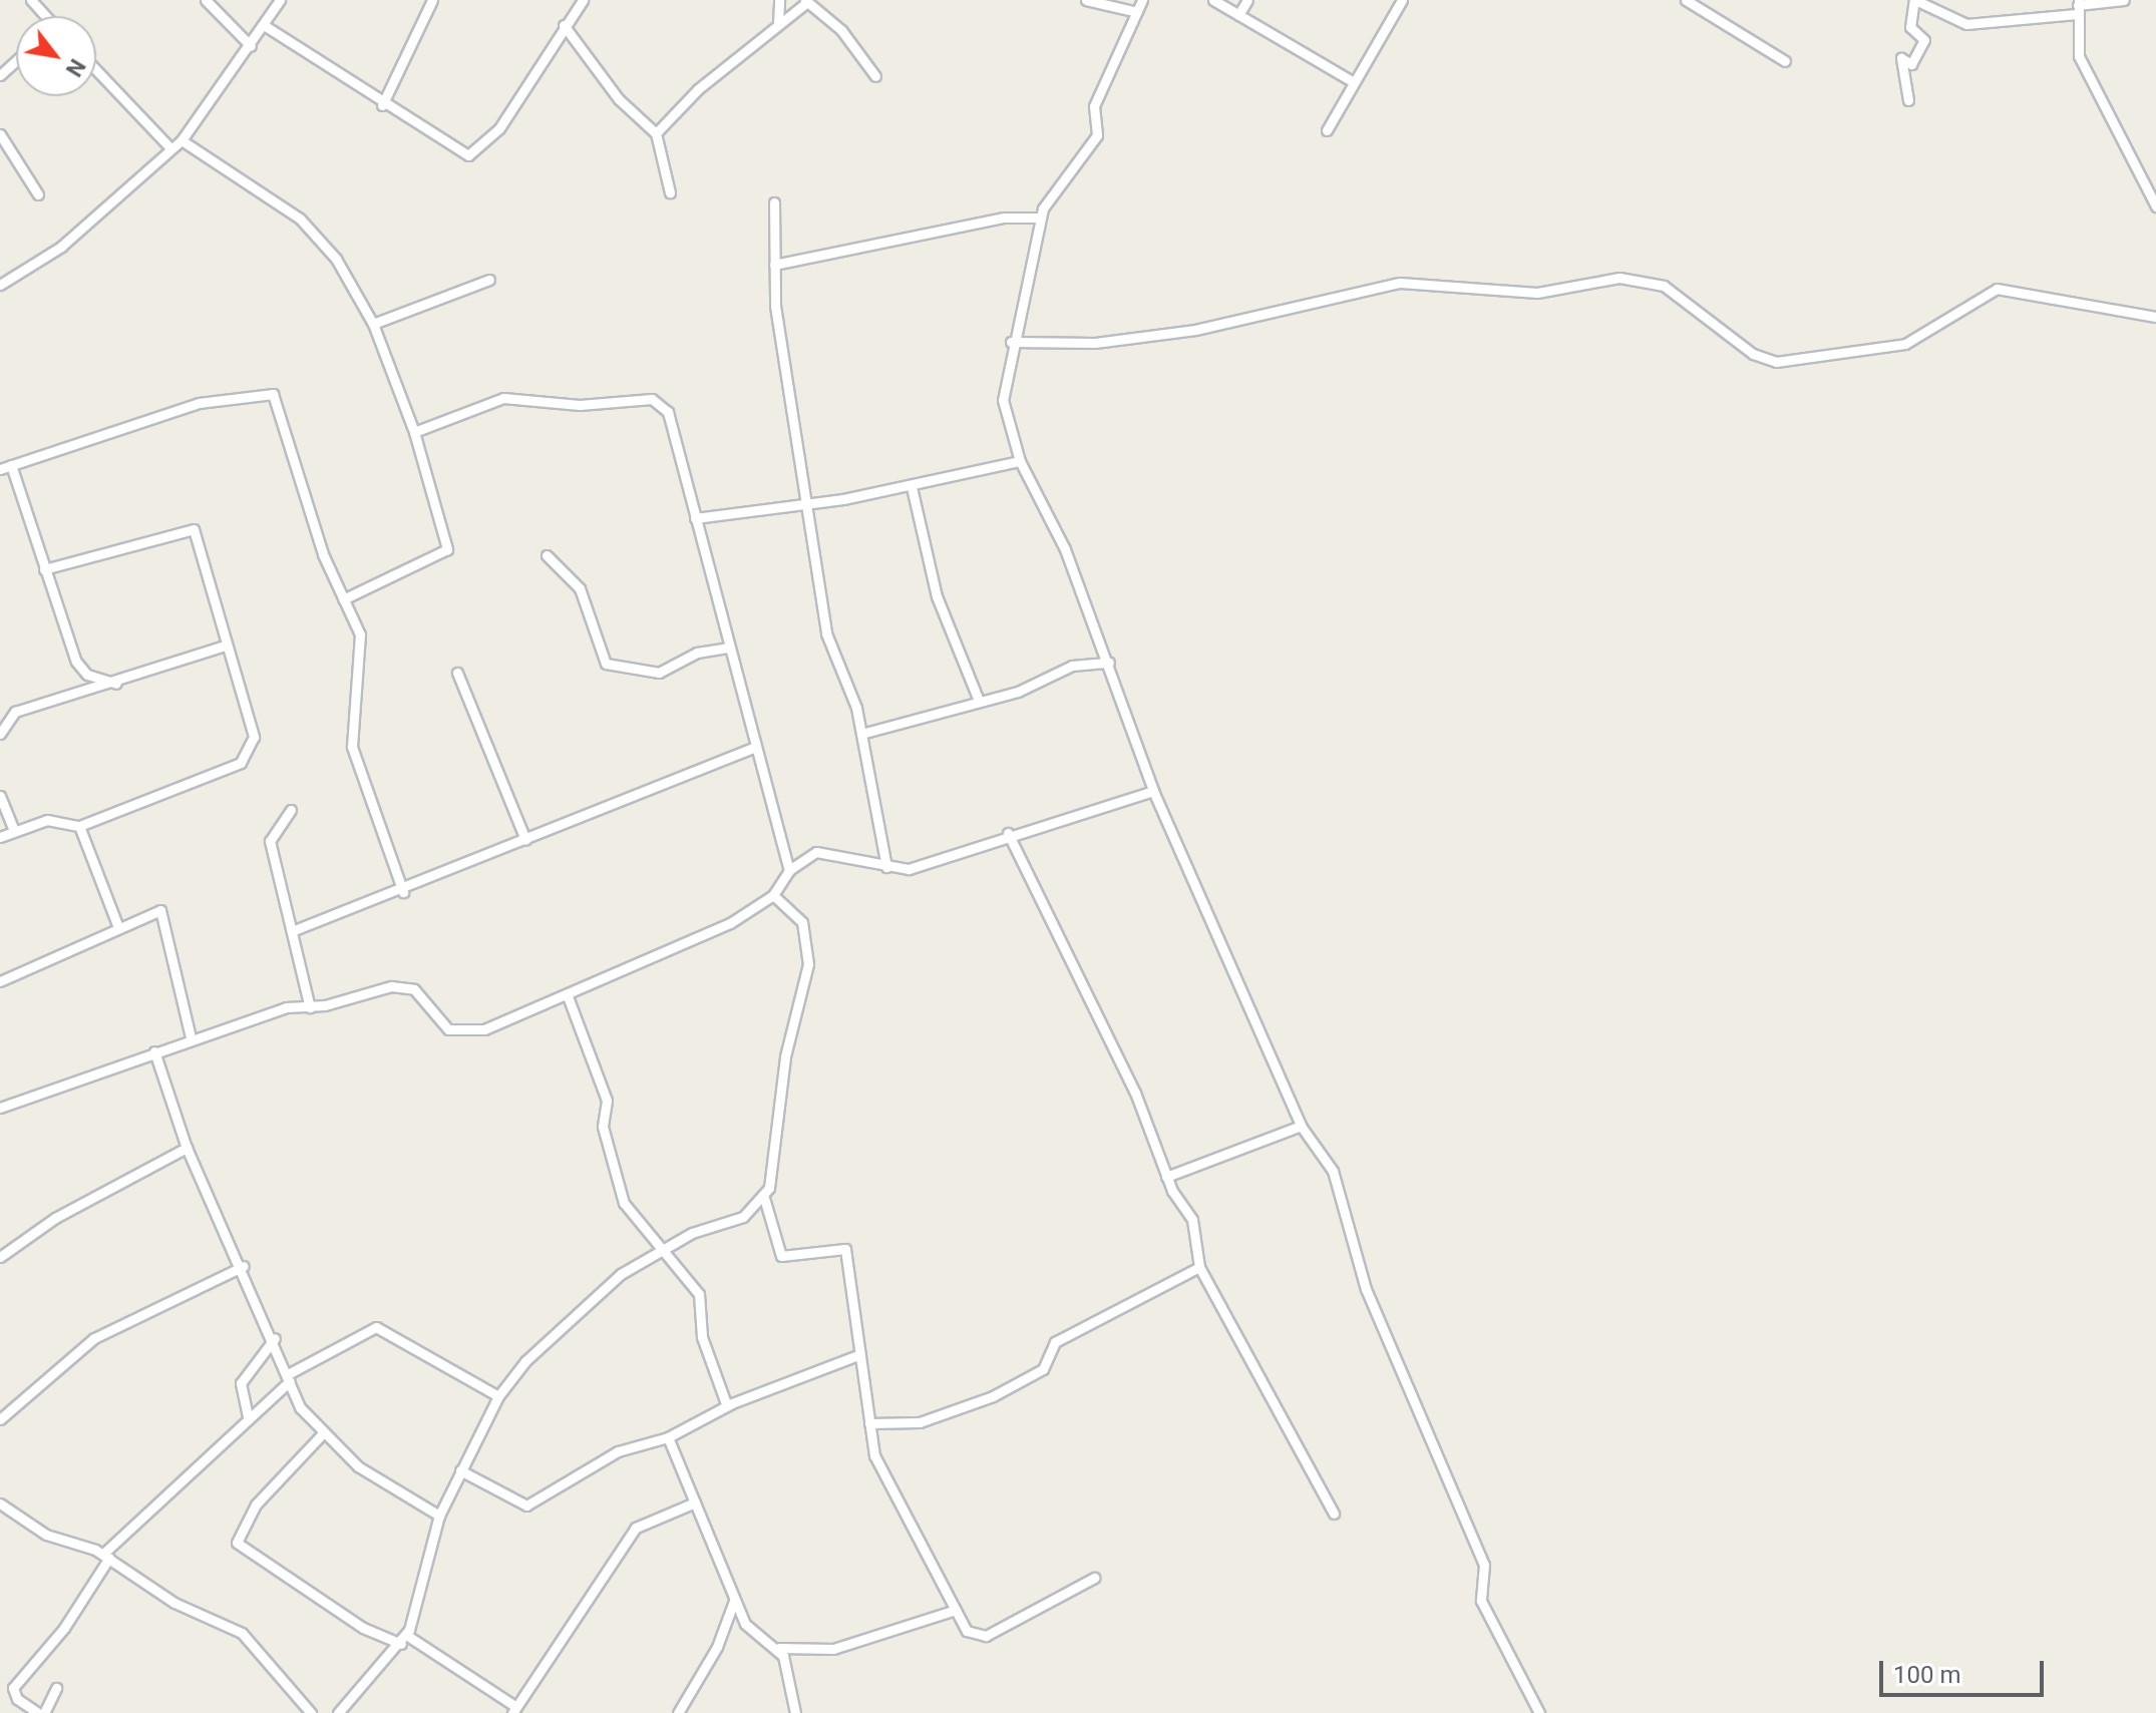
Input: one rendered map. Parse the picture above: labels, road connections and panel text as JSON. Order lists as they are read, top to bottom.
{
  "scale_bar": "100 m",
  "north": "bottom right"
}
